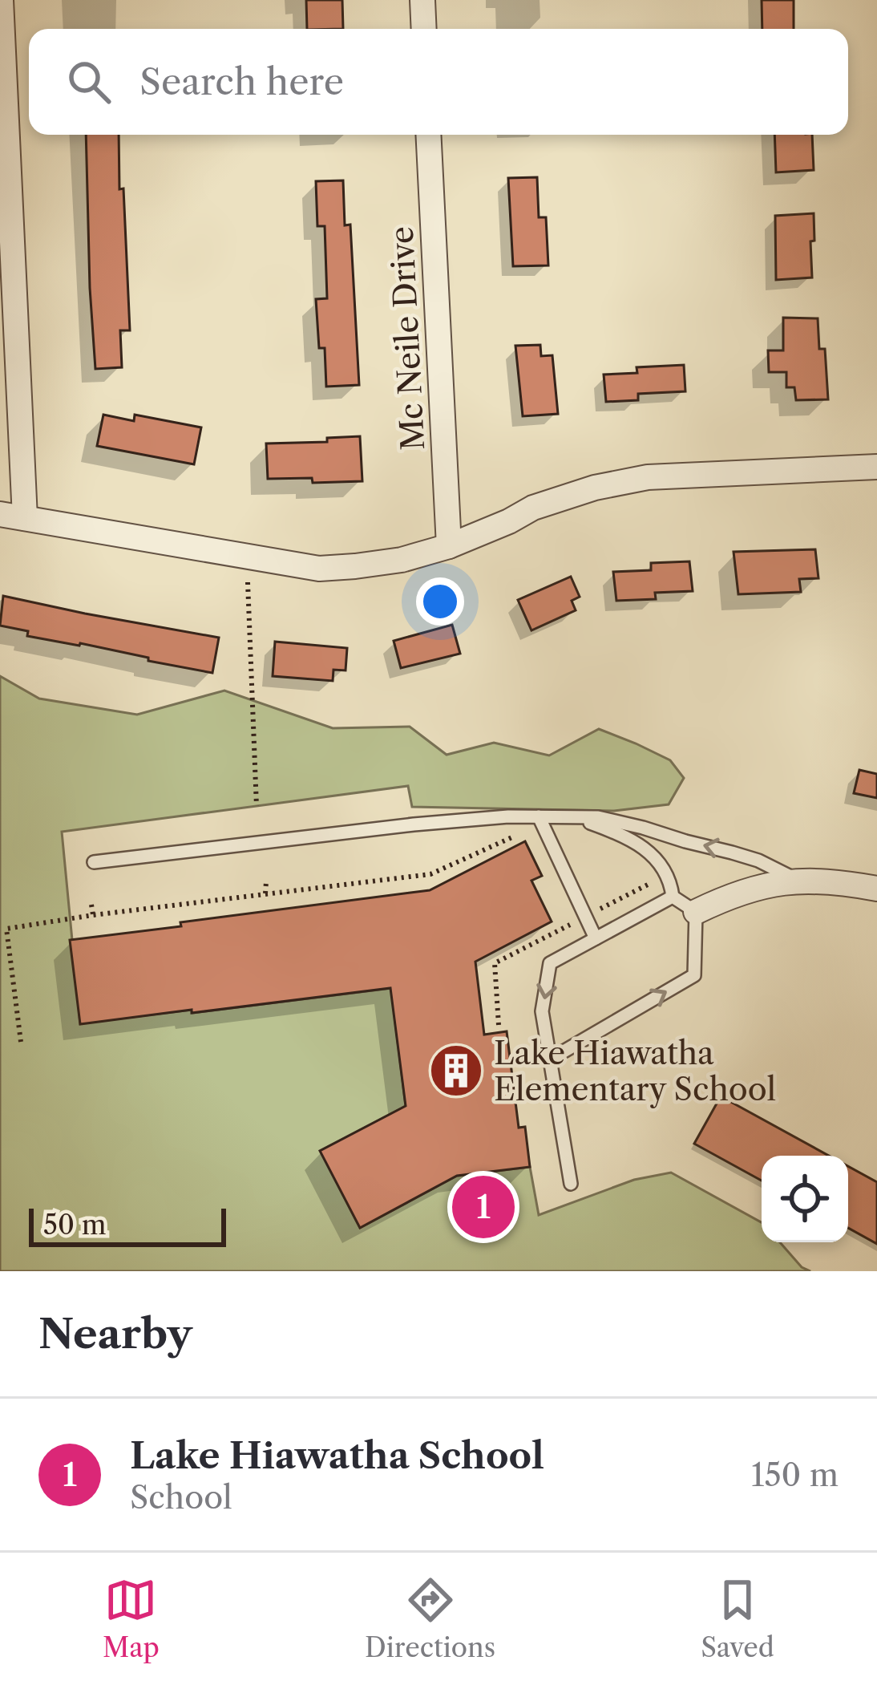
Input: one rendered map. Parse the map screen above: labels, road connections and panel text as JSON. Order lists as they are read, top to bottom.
{
  "streets": {
    "street": ["Mc Neile Drive"]
  },
  "places": {
    "building": ["Lake Hiawatha Elementary School"]
  },
  "scale_bar": "50 m",
  "page": {
    "search": "Search here",
    "pins": "1",
    "scale": "50 m",
    "heading": "Nearby",
    "list": [
      {
        "mark": "1",
        "name": "Lake Hiawatha School",
        "note": "School",
        "value": "150 m"
      }
    ],
    "nav": ["Map", "Directions", "Saved"]
  }
}
